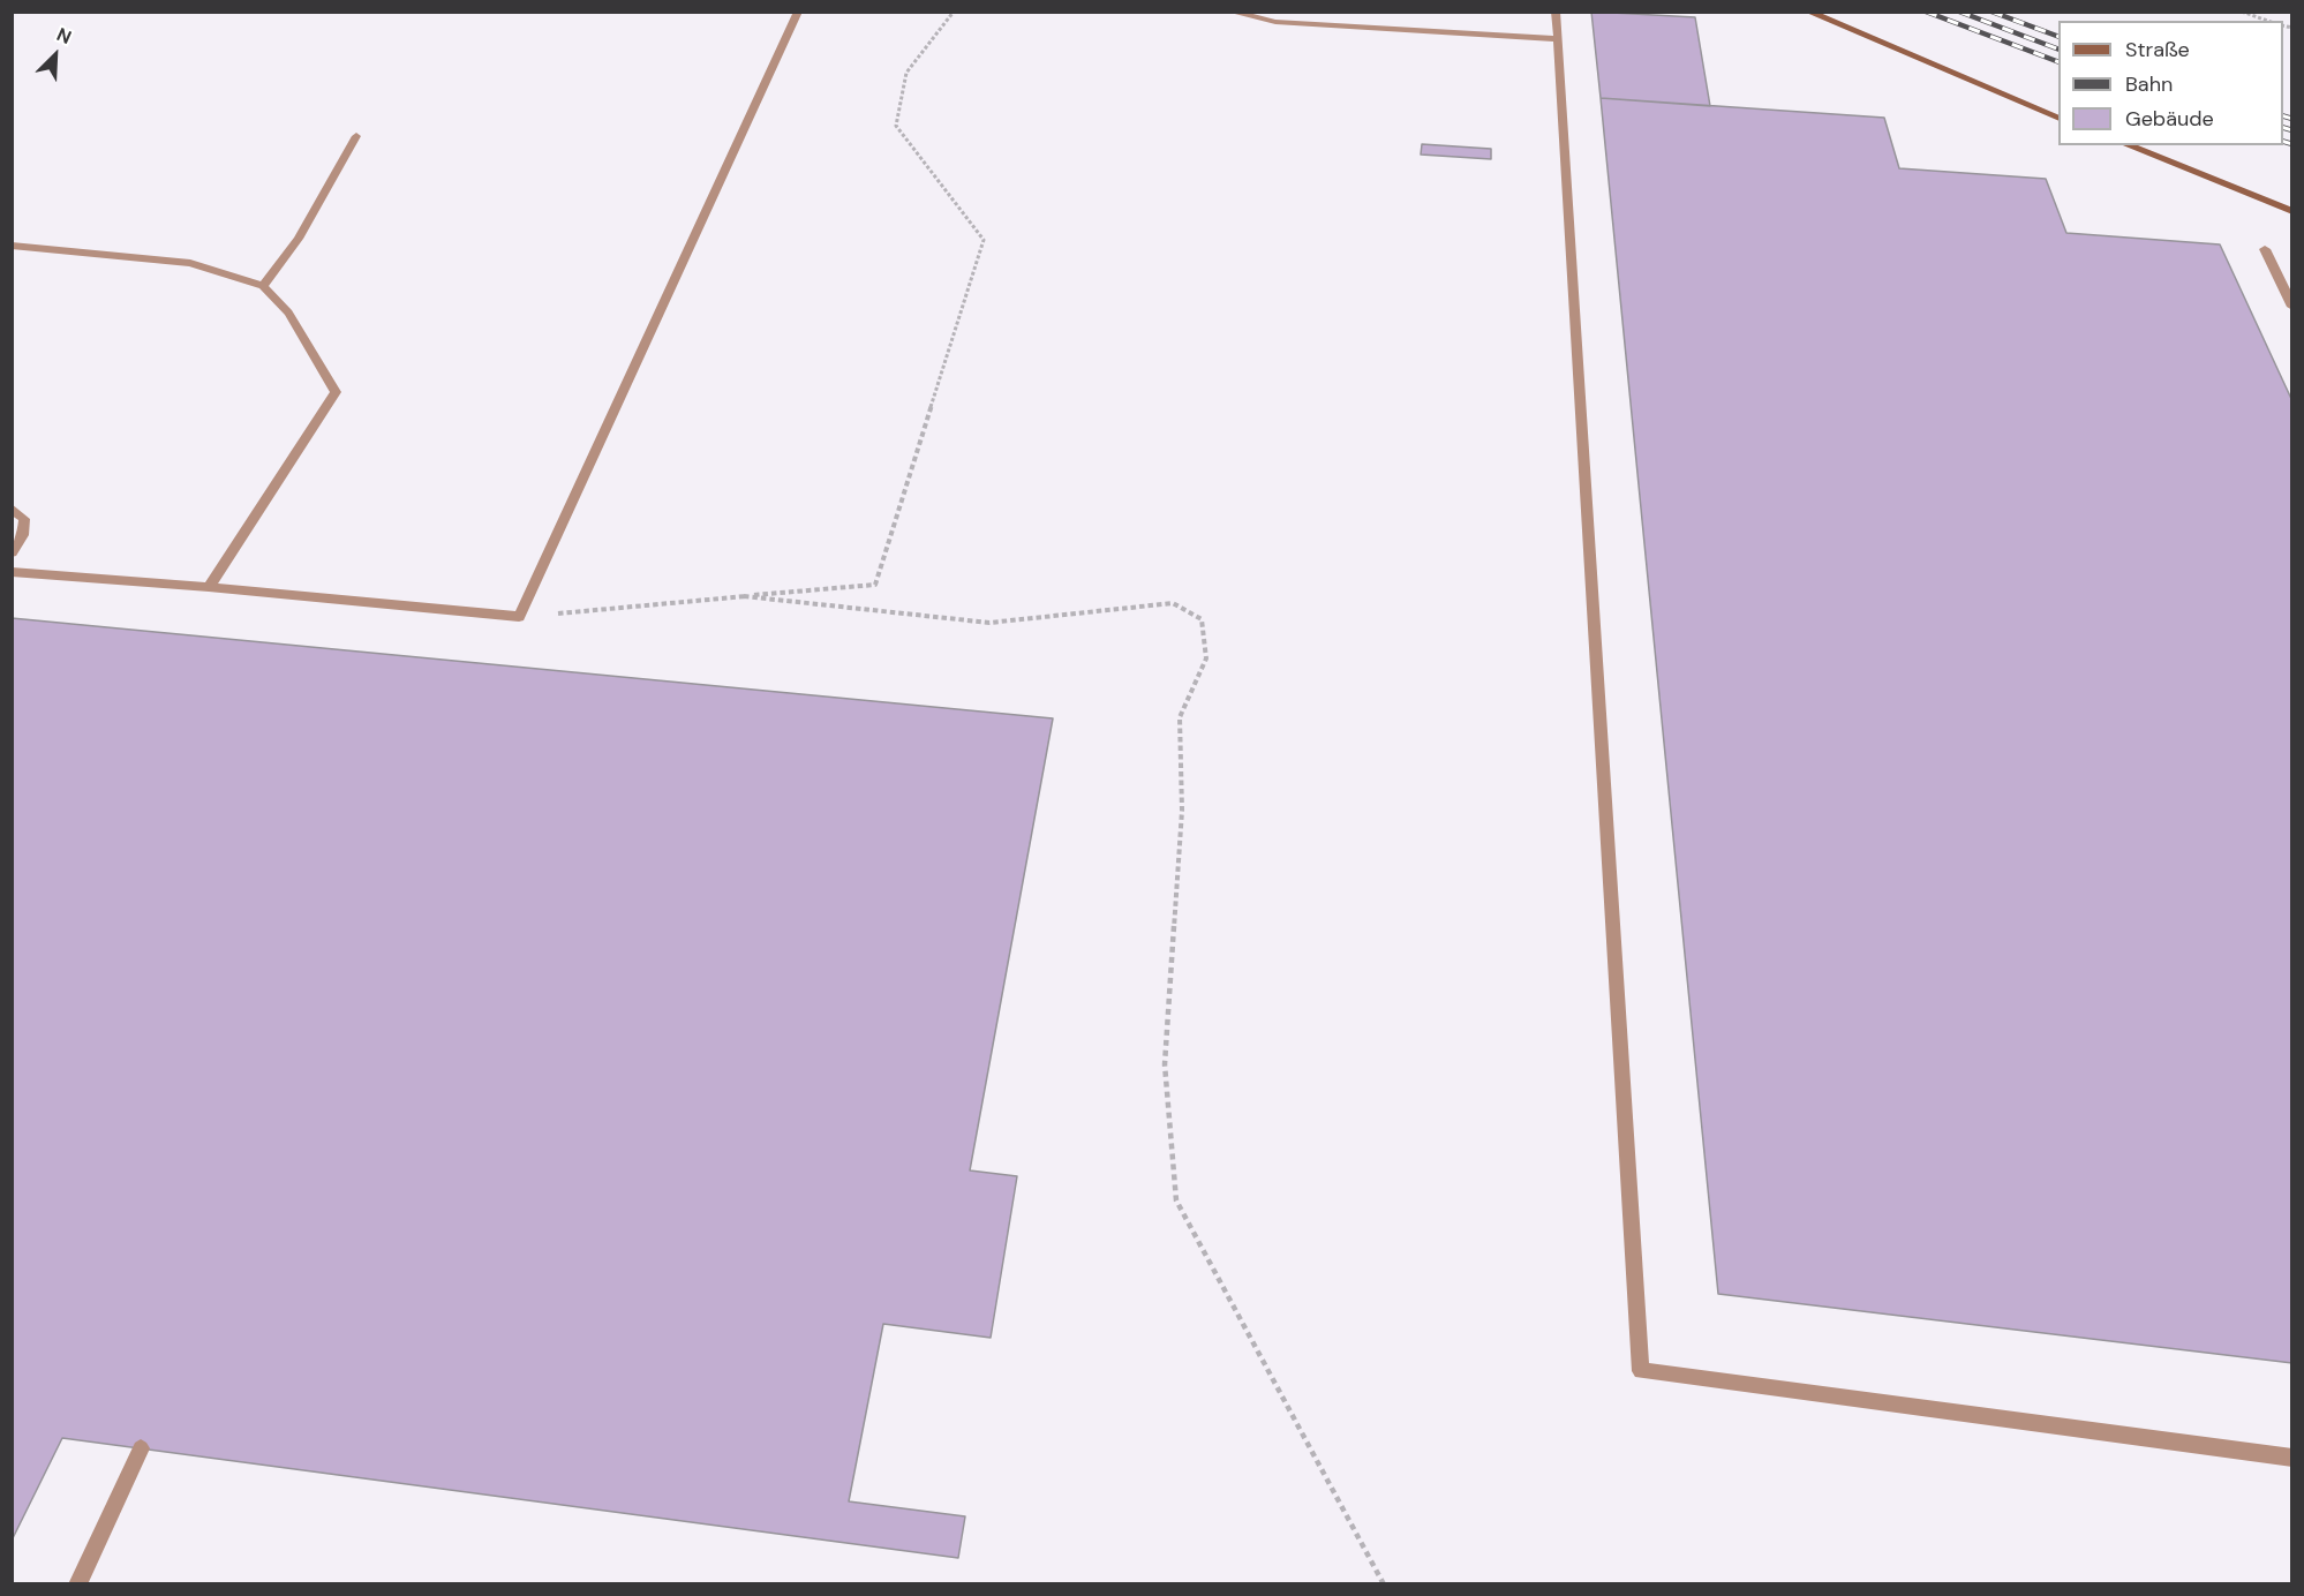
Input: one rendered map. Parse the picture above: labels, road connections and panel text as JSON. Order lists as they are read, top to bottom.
{
  "legend": ["Straße", "Bahn", "Gebäude"],
  "north": "top right"
}
